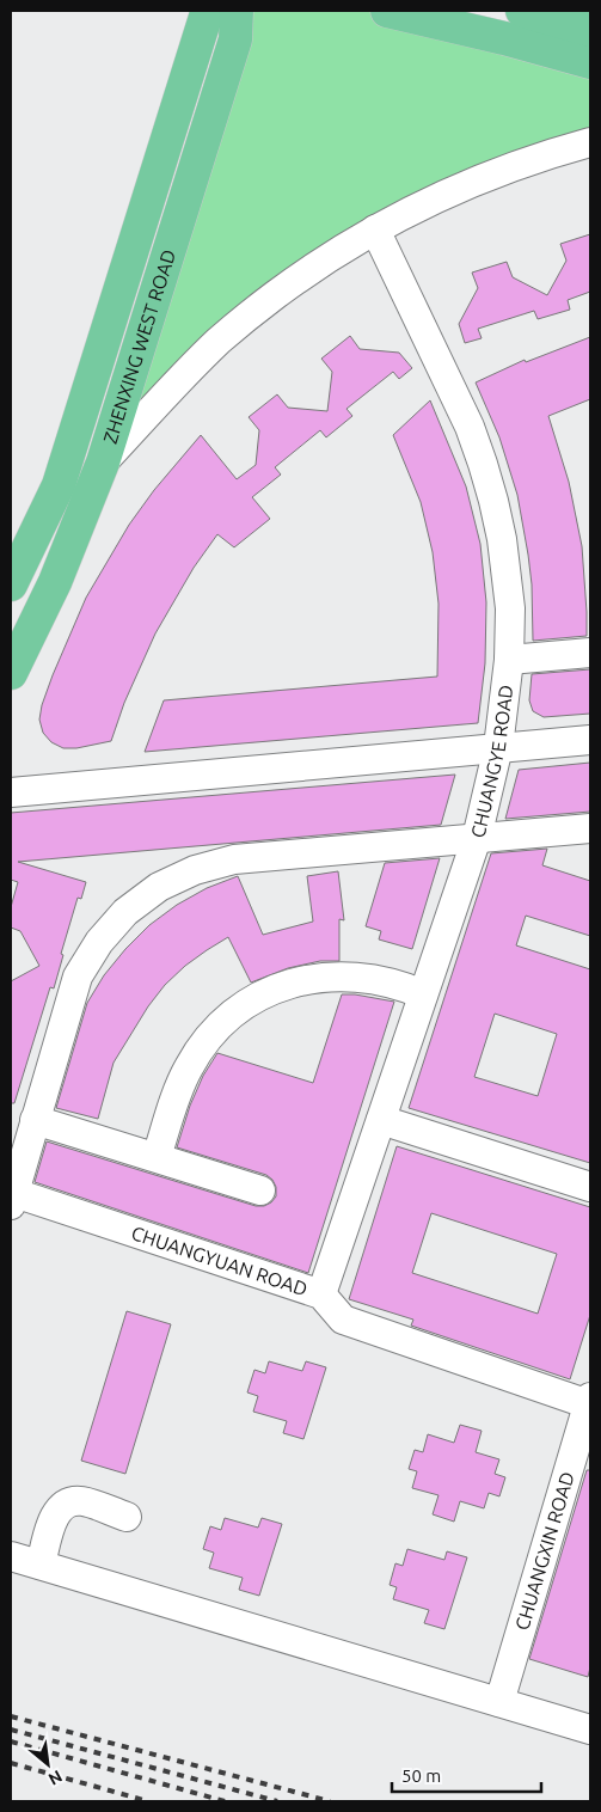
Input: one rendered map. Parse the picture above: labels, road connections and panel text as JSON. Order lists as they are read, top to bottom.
{
  "streets": {
    "main road": ["ZHENXING WEST ROAD"],
    "street": ["CHUANGYE ROAD", "CHUANGYUAN ROAD", "CHUANGXIN ROAD"]
  },
  "crossings": [
    ["CHUANGYE ROAD", "CHUANGYUAN ROAD"],
    ["CHUANGYUAN ROAD", "CHUANGXIN ROAD"]
  ],
  "scale_bar": "50 m",
  "north": "bottom right"
}
